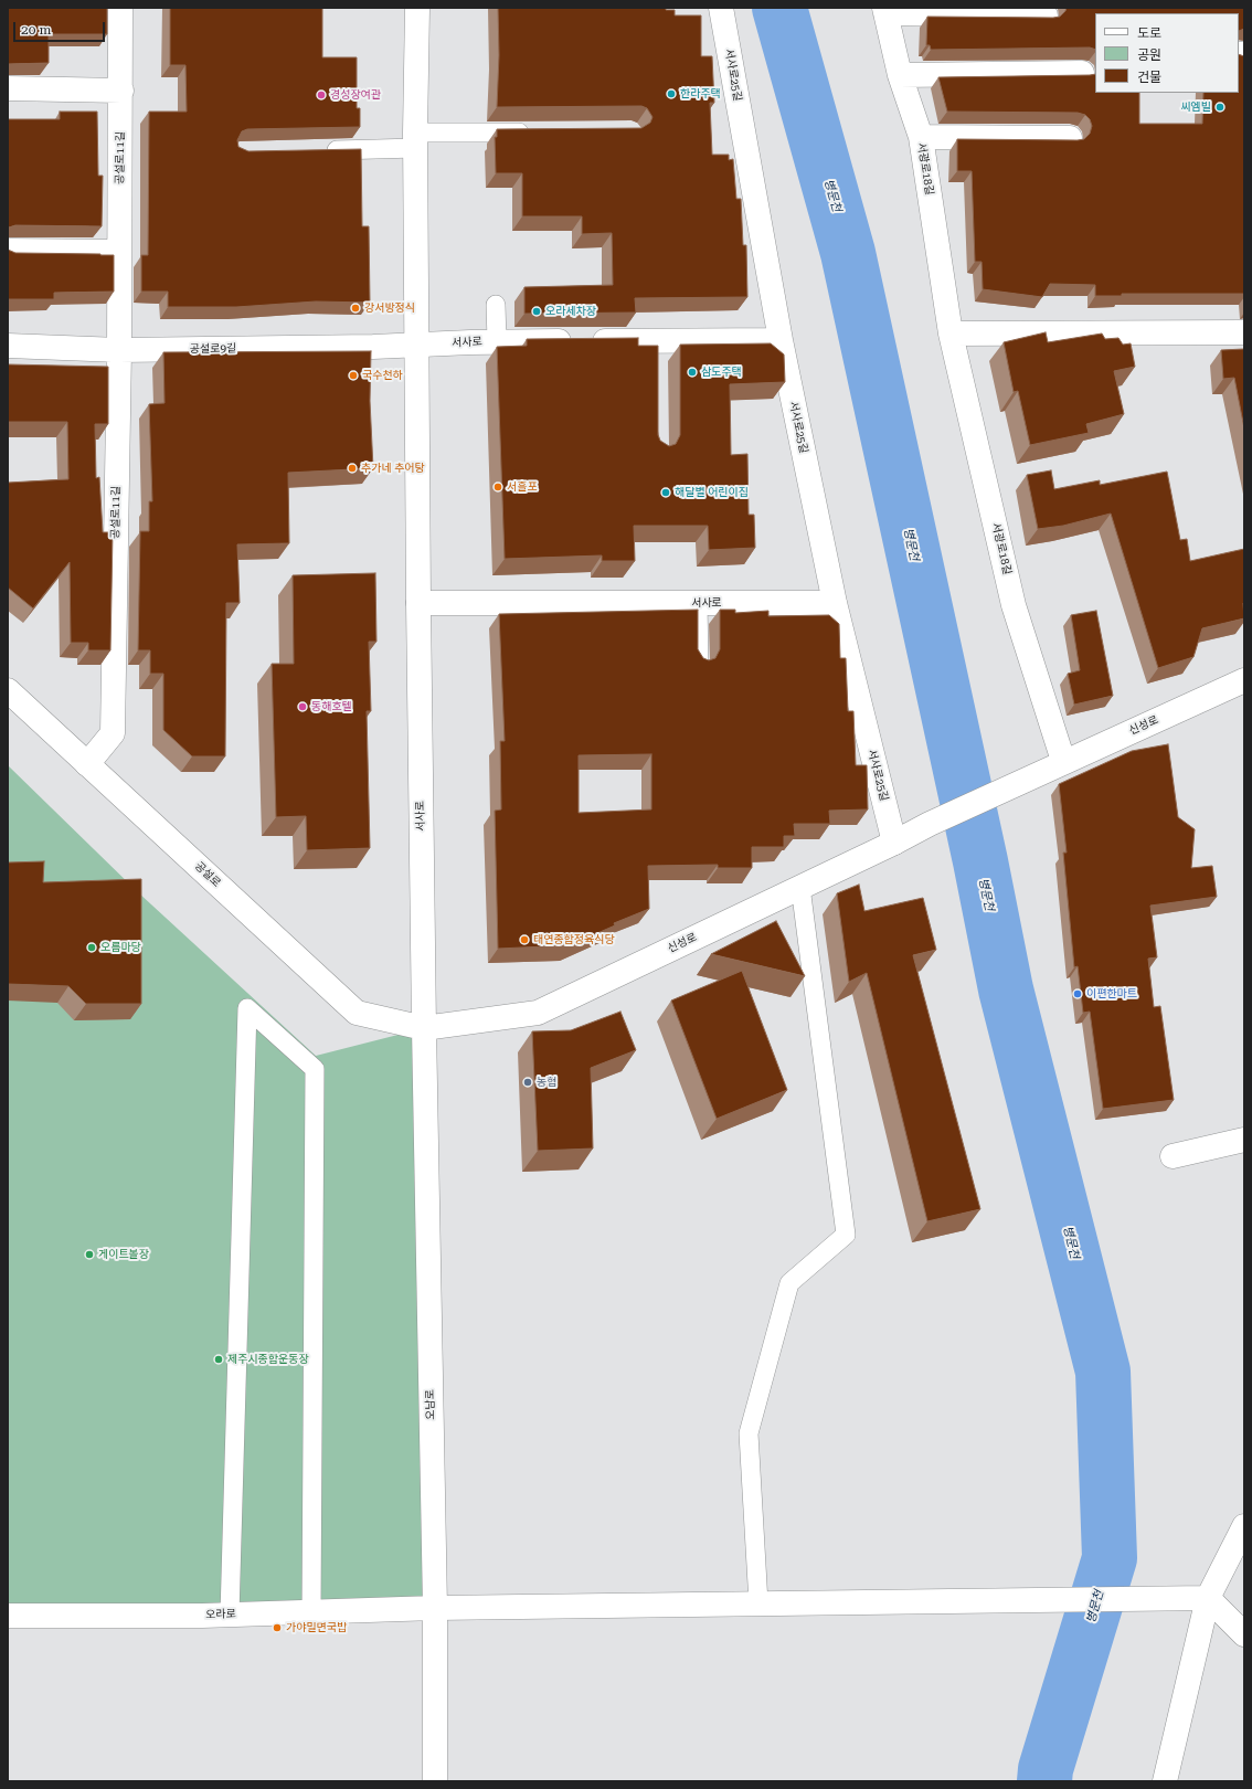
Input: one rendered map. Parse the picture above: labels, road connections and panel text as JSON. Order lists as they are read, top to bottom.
{
  "streets": {
    "street": [
      "서사로25길",
      "공설로11길",
      "서광로18길",
      "서사로",
      "공설로9길",
      "신성로",
      "공설로",
      "오남로",
      "오라로"
    ]
  },
  "crossings": [
    ["서사로25길", "서사로"],
    ["서사로25길", "신성로"],
    ["공설로11길", "공설로9길"],
    ["공설로11길", "공설로"],
    ["서광로18길", "신성로"],
    ["서사로", "공설로9길"],
    ["서사로", "신성로"],
    ["서사로", "공설로"],
    ["서사로", "오남로"],
    ["신성로", "공설로"],
    ["신성로", "오남로"],
    ["공설로", "오남로"],
    ["오남로", "오라로"]
  ],
  "water": ["병문천"],
  "places": [
    "한라주택",
    "경성장여관",
    "씨엠빌",
    "강서방정식",
    "오라세차장",
    "삼도주택",
    "국수천하",
    "추가네 추어탕",
    "서흘포",
    "해달별 어린이집",
    "동해호텔",
    "태연종합정육식당",
    "오름마당",
    "이편한마트",
    "농협",
    "게이트볼장",
    "제주시종합운동장",
    "가야밀면국밥"
  ],
  "legend": ["도로", "공원", "건물"],
  "scale_bar": "20 m"
}
